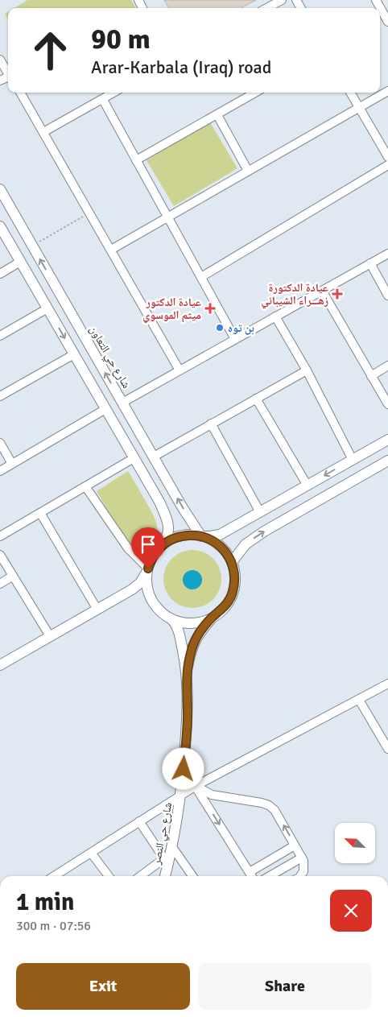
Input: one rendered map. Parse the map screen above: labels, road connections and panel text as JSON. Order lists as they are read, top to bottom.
{
  "streets": {
    "main road": ["شارع حي التعاون", "شارع حي النصر"]
  },
  "places": {
    "health": ["عيادة الدكتورة زهـــراء الشيباني", "عيادة الدكتور ميثم الموسوي"],
    "other": ["بن توه"]
  },
  "north": "top left",
  "page": {
    "turn": ["90 m", "Arar-Karbala (Iraq) road"],
    "heading": ["1 min", "300 m · 07:56"],
    "buttons": ["Exit", "Share"]
  }
}
